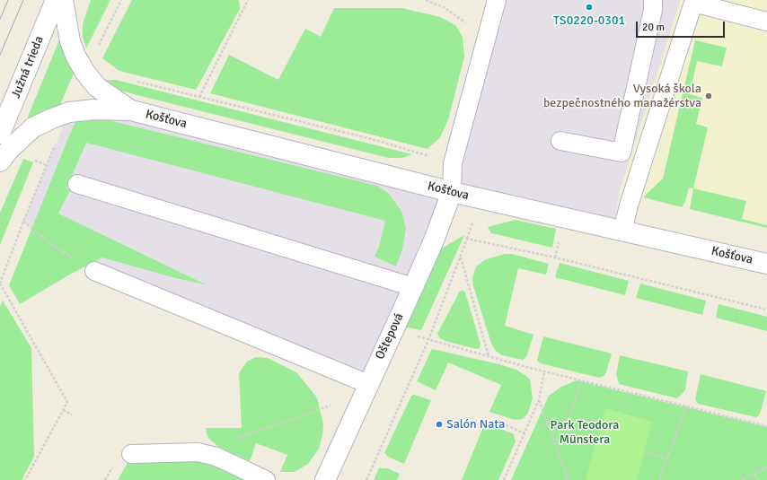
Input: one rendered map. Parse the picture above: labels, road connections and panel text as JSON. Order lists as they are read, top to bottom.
{
  "streets": {
    "street": ["Južná trieda", "Košťova", "Oštepová"]
  },
  "crossings": [
    ["Košťova", "Oštepová"]
  ],
  "parks": ["Park Teodora Münstera"],
  "places": ["TS0220-0301", "Vysoká škola bezpečnostného manažérstva", "Salón Nata"],
  "scale_bar": "20 m"
}
